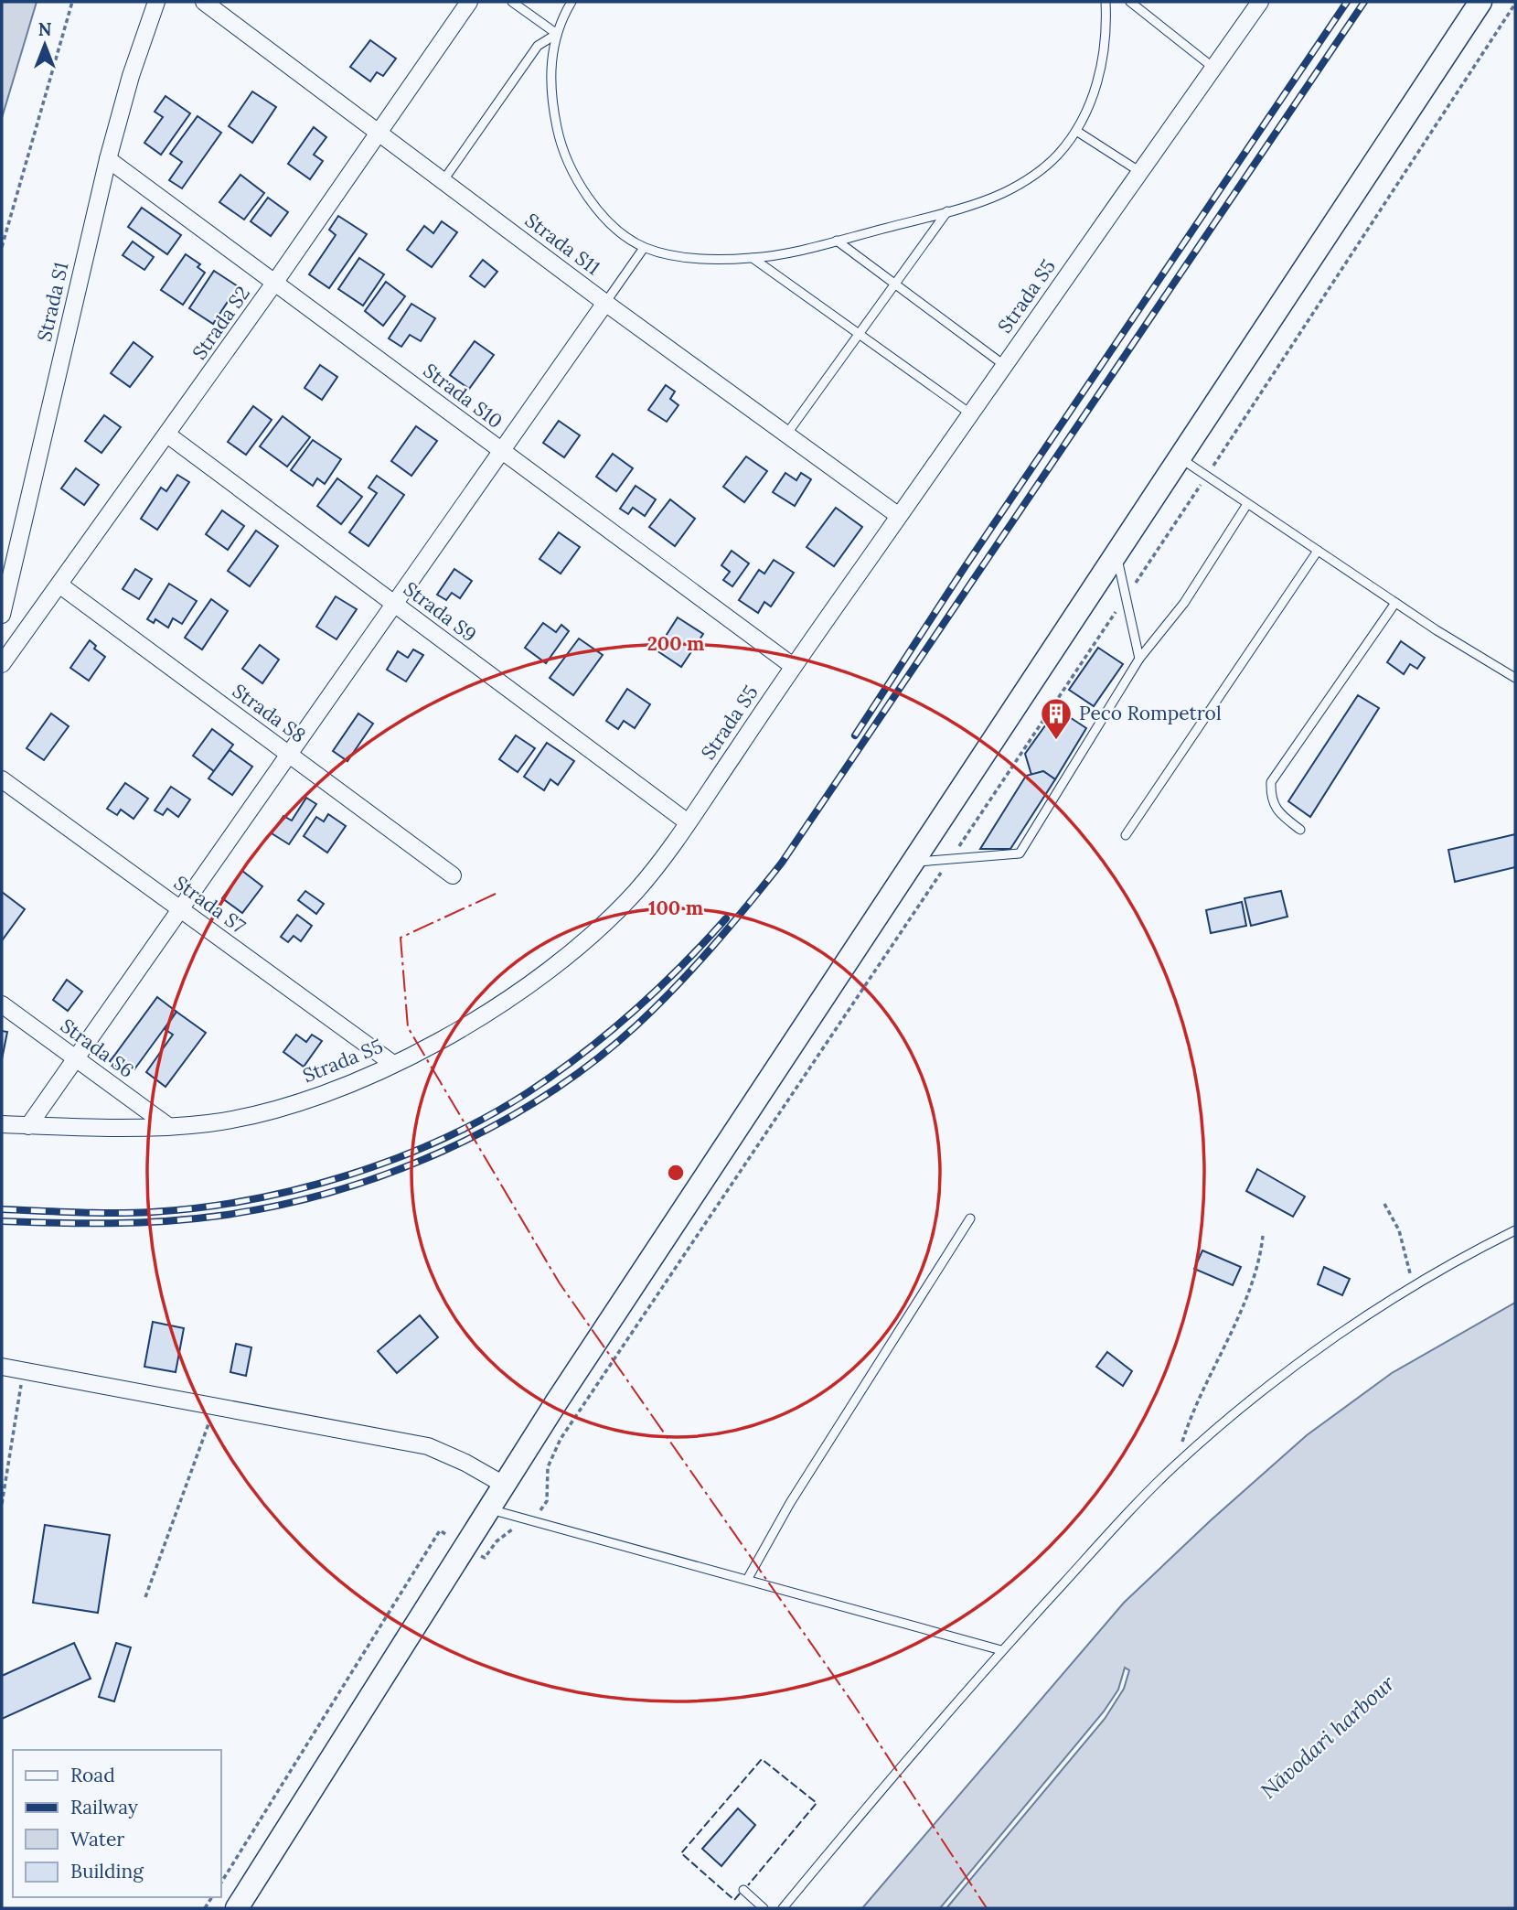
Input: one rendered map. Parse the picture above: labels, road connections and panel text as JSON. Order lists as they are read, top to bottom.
{
  "streets": {
    "street": [
      "Strada S11",
      "Strada S5",
      "Strada S1",
      "Strada S2",
      "Strada S10",
      "Strada S9",
      "Strada S8",
      "Strada S7",
      "Strada S6"
    ]
  },
  "crossings": [
    ["Strada S11", "Strada S5"],
    ["Strada S11", "Strada S2"],
    ["Strada S5", "Strada S10"],
    ["Strada S5", "Strada S9"],
    ["Strada S5", "Strada S7"],
    ["Strada S5", "Strada S6"],
    ["Strada S1", "Strada S10"],
    ["Strada S2", "Strada S10"],
    ["Strada S2", "Strada S9"],
    ["Strada S2", "Strada S8"]
  ],
  "water": ["Năvodari harbour"],
  "places": {
    "building": ["Peco Rompetrol"]
  },
  "legend": [
    "Road",
    "Railway",
    "Water",
    "Building"
  ],
  "north": "top",
  "rings": ["200 m", "100 m"]
}
